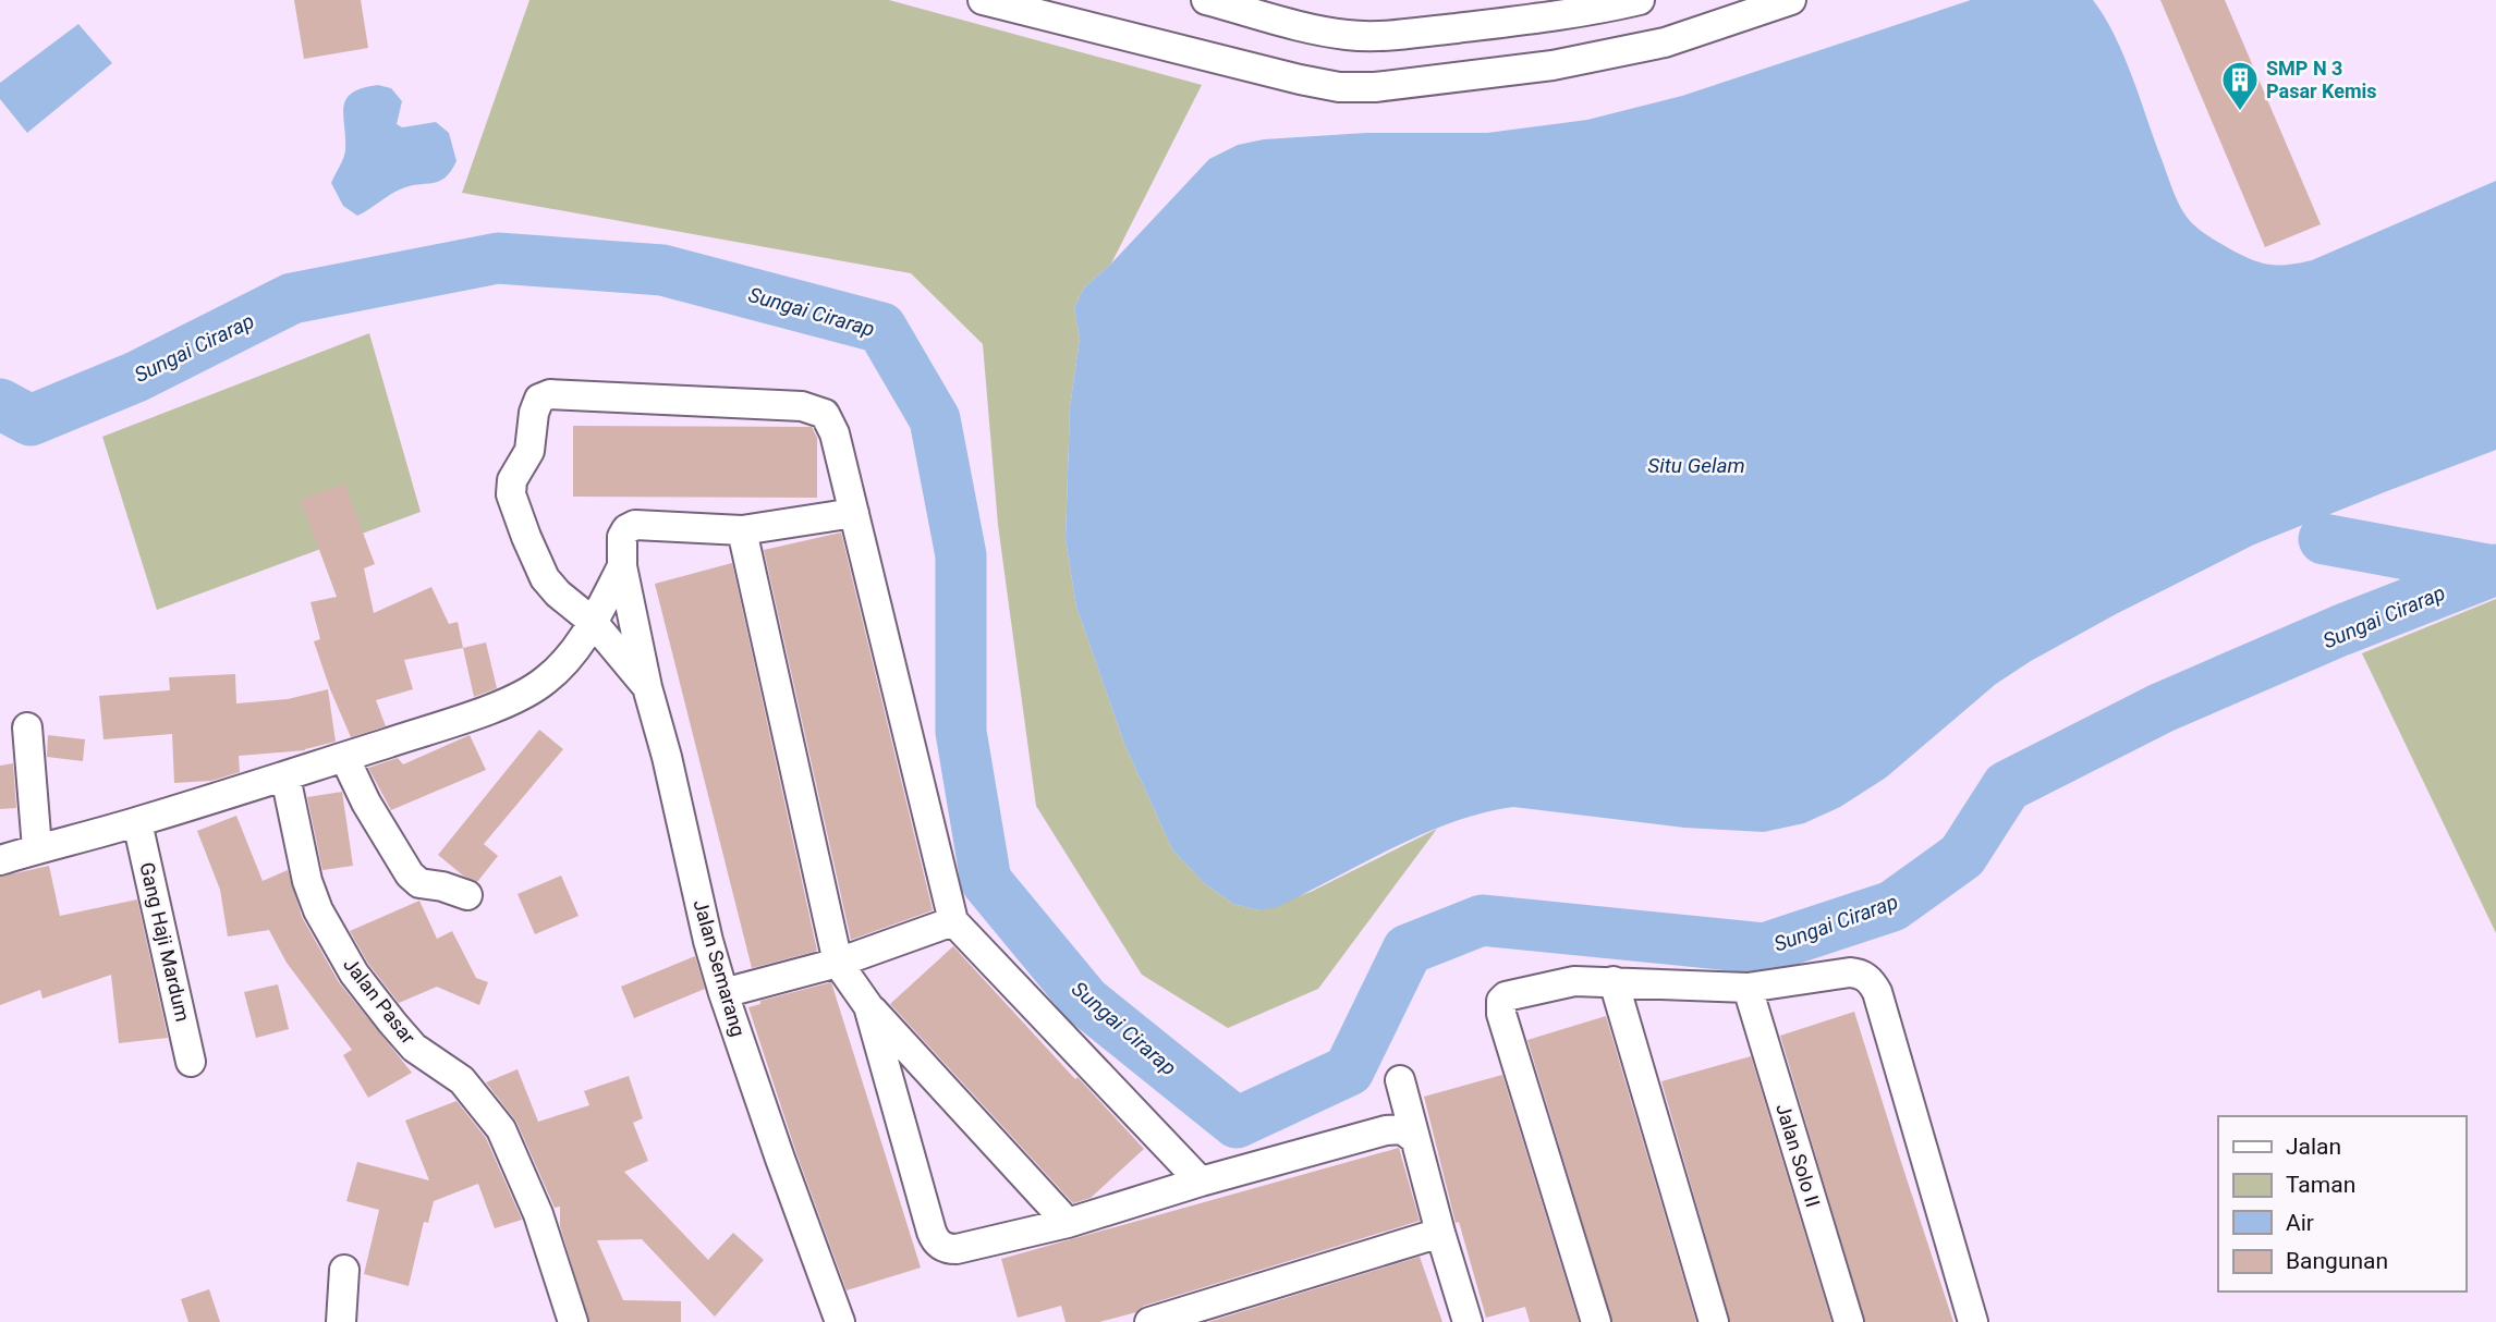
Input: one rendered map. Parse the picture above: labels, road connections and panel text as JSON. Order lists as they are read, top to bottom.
{
  "streets": {
    "street": [
      "Gang Haji Mardum",
      "Jalan Semarang",
      "Jalan Pasar",
      "Jalan Solo II"
    ]
  },
  "water": ["Sungai Cirarap", "Situ Gelam"],
  "places": {
    "building": ["SMP N 3 Pasar Kemis"]
  },
  "legend": [
    "Jalan",
    "Taman",
    "Air",
    "Bangunan"
  ]
}
